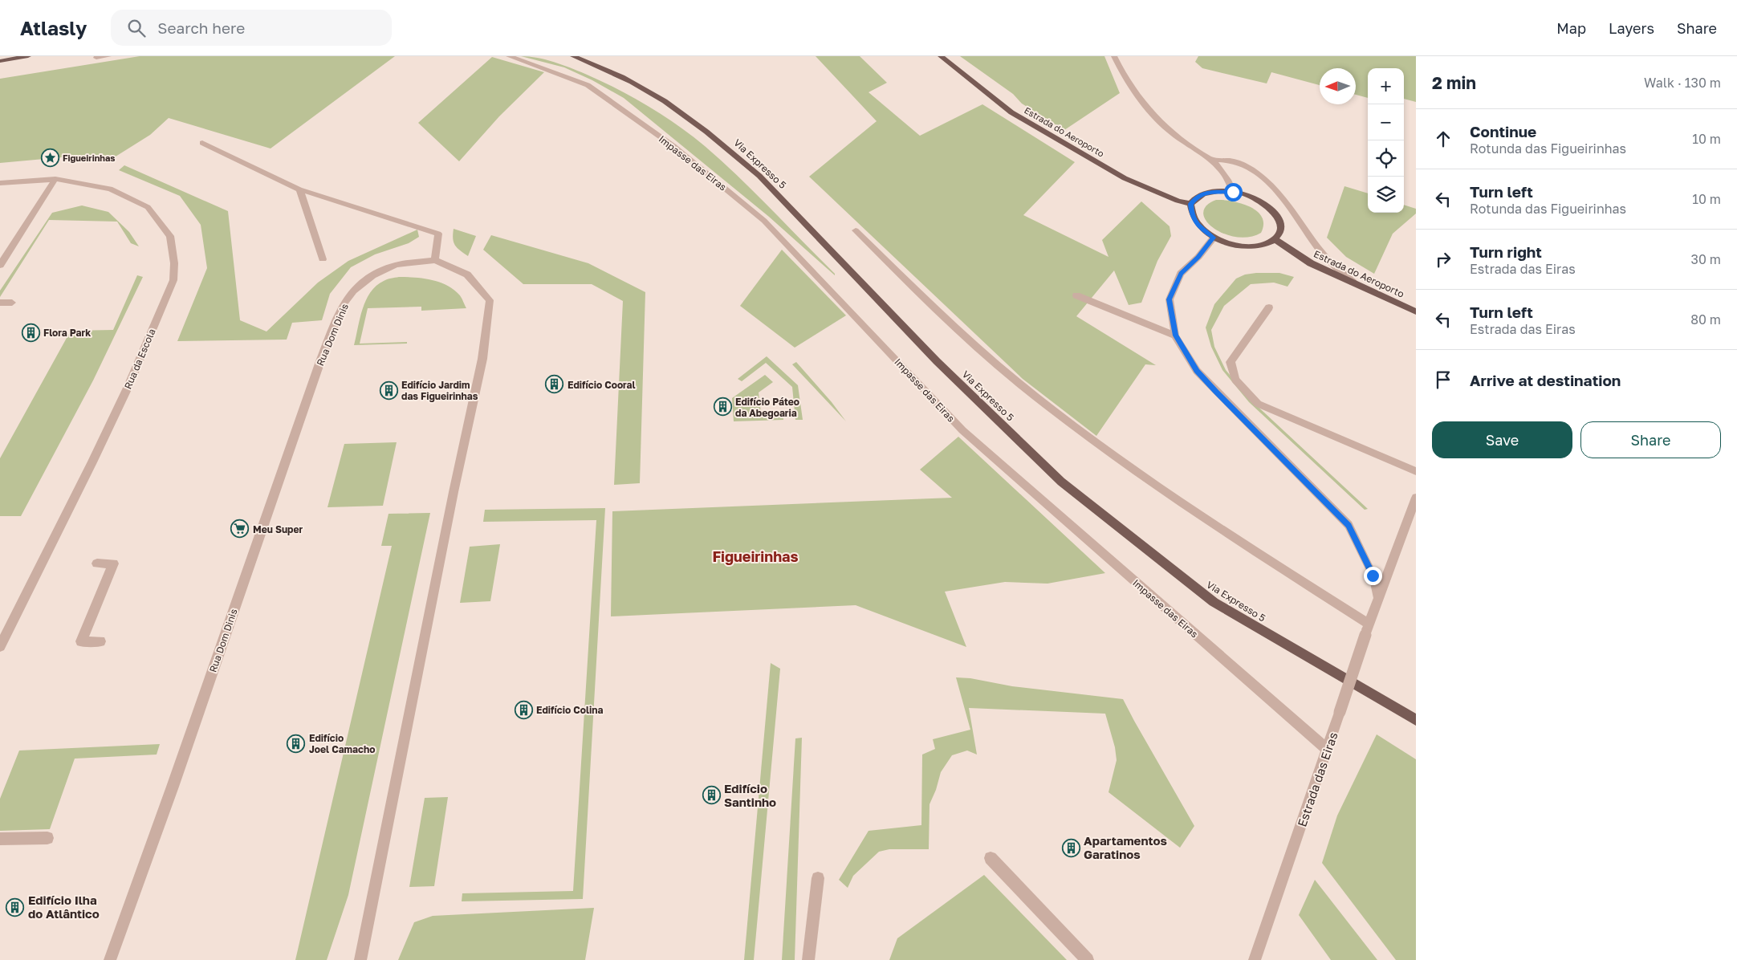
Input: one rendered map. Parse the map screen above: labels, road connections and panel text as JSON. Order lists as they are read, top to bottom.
{
  "streets": {
    "main road": ["Estrada do Aeroporto", "Via Expresso 5"],
    "street": [
      "Impasse das Eiras",
      "Rua Dom Dinis",
      "Rua da Escola",
      "Estrada das Eiras"
    ]
  },
  "crossings": [
    ["Impasse das Eiras", "Estrada das Eiras"]
  ],
  "districts": ["Figueirinhas"],
  "places": {
    "place": ["Figueirinhas"],
    "building": [
      "Flora Park",
      "Edifício Cooral",
      "Edifício Jardim das Figueirinhas",
      "Edifício Páteo da Abegoaria",
      "Edifício Colina",
      "Edifício Joel Camacho",
      "Edifício Santinho",
      "Apartamentos Garatinos",
      "Edifício Ilha do Atlântico"
    ],
    "supermarket": ["Meu Super"]
  },
  "north": "left",
  "page": {
    "header": "Atlasly",
    "search": "Search here",
    "nav": ["Map", "Layers", "Share"],
    "heading": ["2 min", "Walk · 130 m"],
    "map_buttons": ["+", "−"],
    "list": [
      ["Continue", "Rotunda das Figueirinhas", "10 m"],
      ["Turn left", "Rotunda das Figueirinhas", "10 m"],
      ["Turn right", "Estrada das Eiras", "30 m"],
      ["Turn left", "Estrada das Eiras", "80 m"],
      "Arrive at destination"
    ],
    "buttons": ["Save", "Share"]
  }
}
